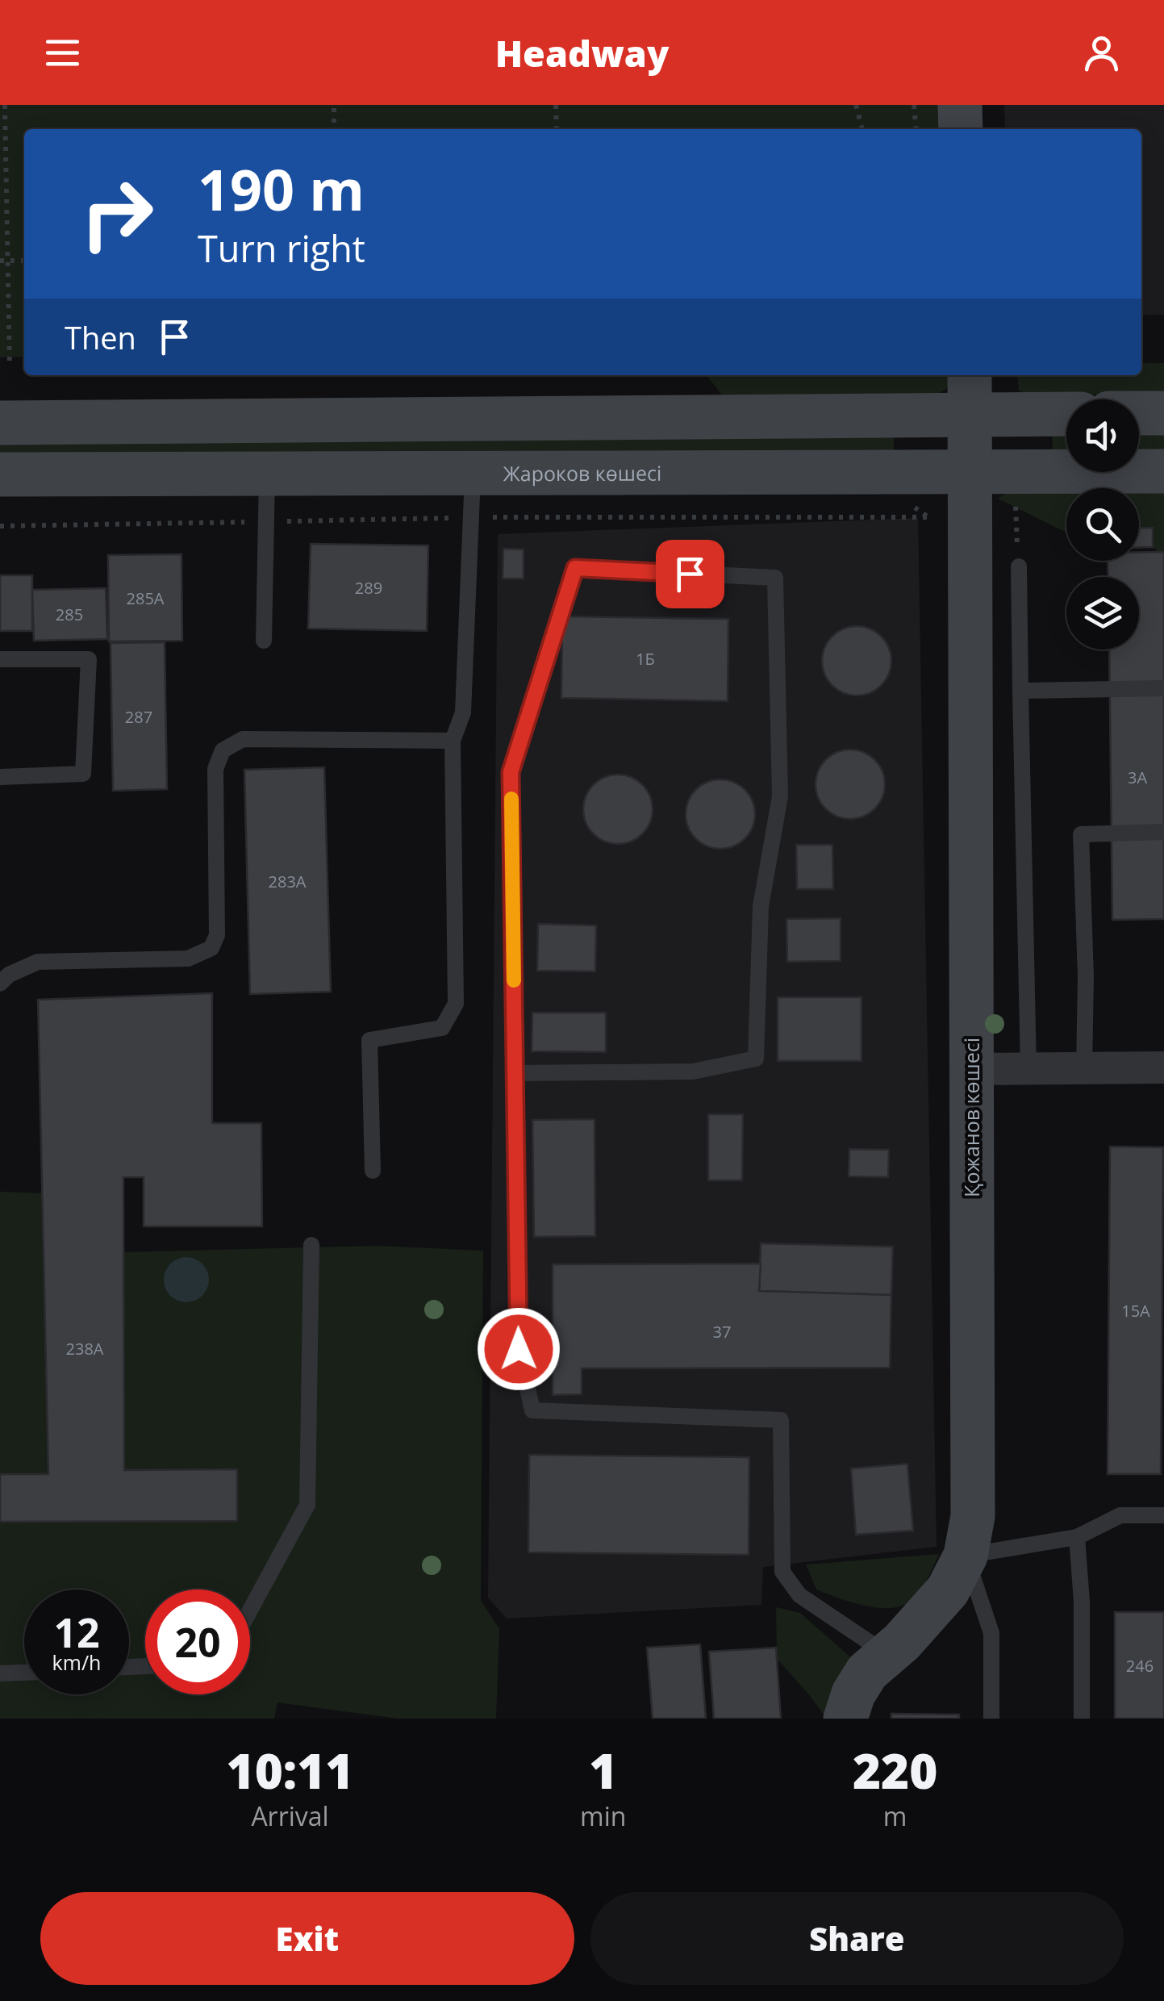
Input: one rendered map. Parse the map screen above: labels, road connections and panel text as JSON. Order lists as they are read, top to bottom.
{
  "streets": {
    "main road": ["Жароков көшесі", "Қожанов көшесі"]
  },
  "crossings": [
    ["Жароков көшесі", "Қожанов көшесі"]
  ],
  "house_numbers": [
    "289",
    "285А",
    "285",
    "1Б",
    "287",
    "3А",
    "283А",
    "15А",
    "37",
    "238А",
    "246"
  ],
  "page": {
    "header": "Headway",
    "turn": ["190 m", "Turn right"],
    "then": "Then",
    "speed": "12 km/h",
    "limit": "20",
    "eta": [
      "10:11",
      "Arrival",
      "1",
      "min",
      "220",
      "m"
    ],
    "buttons": ["Exit", "Share"]
  }
}
